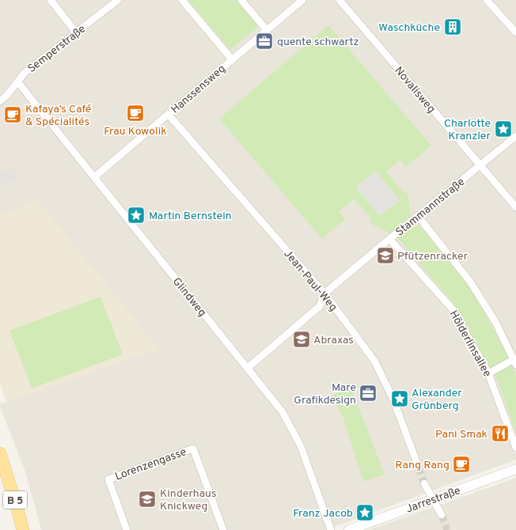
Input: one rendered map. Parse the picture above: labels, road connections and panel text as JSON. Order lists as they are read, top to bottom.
{
  "streets": {
    "main road": ["B 5"],
    "street": [
      "Semperstraße",
      "Hanssensweg",
      "Novalisweg",
      "Stammannstraße",
      "Jean-Paul-Weg",
      "Glindweg",
      "Hölderlinsallee",
      "Lorenzengasse",
      "Jarrestraße"
    ]
  },
  "crossings": [
    ["Semperstraße", "Glindweg"],
    ["Hanssensweg", "Jean-Paul-Weg"],
    ["Hanssensweg", "Glindweg"],
    ["Novalisweg", "Stammannstraße"],
    ["Stammannstraße", "Jean-Paul-Weg"],
    ["Stammannstraße", "Glindweg"],
    ["Stammannstraße", "Hölderlinsallee"]
  ],
  "places": {
    "building": ["Waschküche"],
    "office": ["quente schwartz", "Mare Grafikdesign"],
    "cafe": ["Frau Kowolik", "Kafaya’s Café & Spécialités", "Rang Rang"],
    "place": [
      "Charlotte Kranzler",
      "Martin Bernstein",
      "Alexander Grünberg",
      "Franz Jacob"
    ],
    "school or university": ["Pfützenracker", "Abraxas", "Kinderhaus Knickweg"],
    "restaurant": ["Pani Smak"]
  }
}
